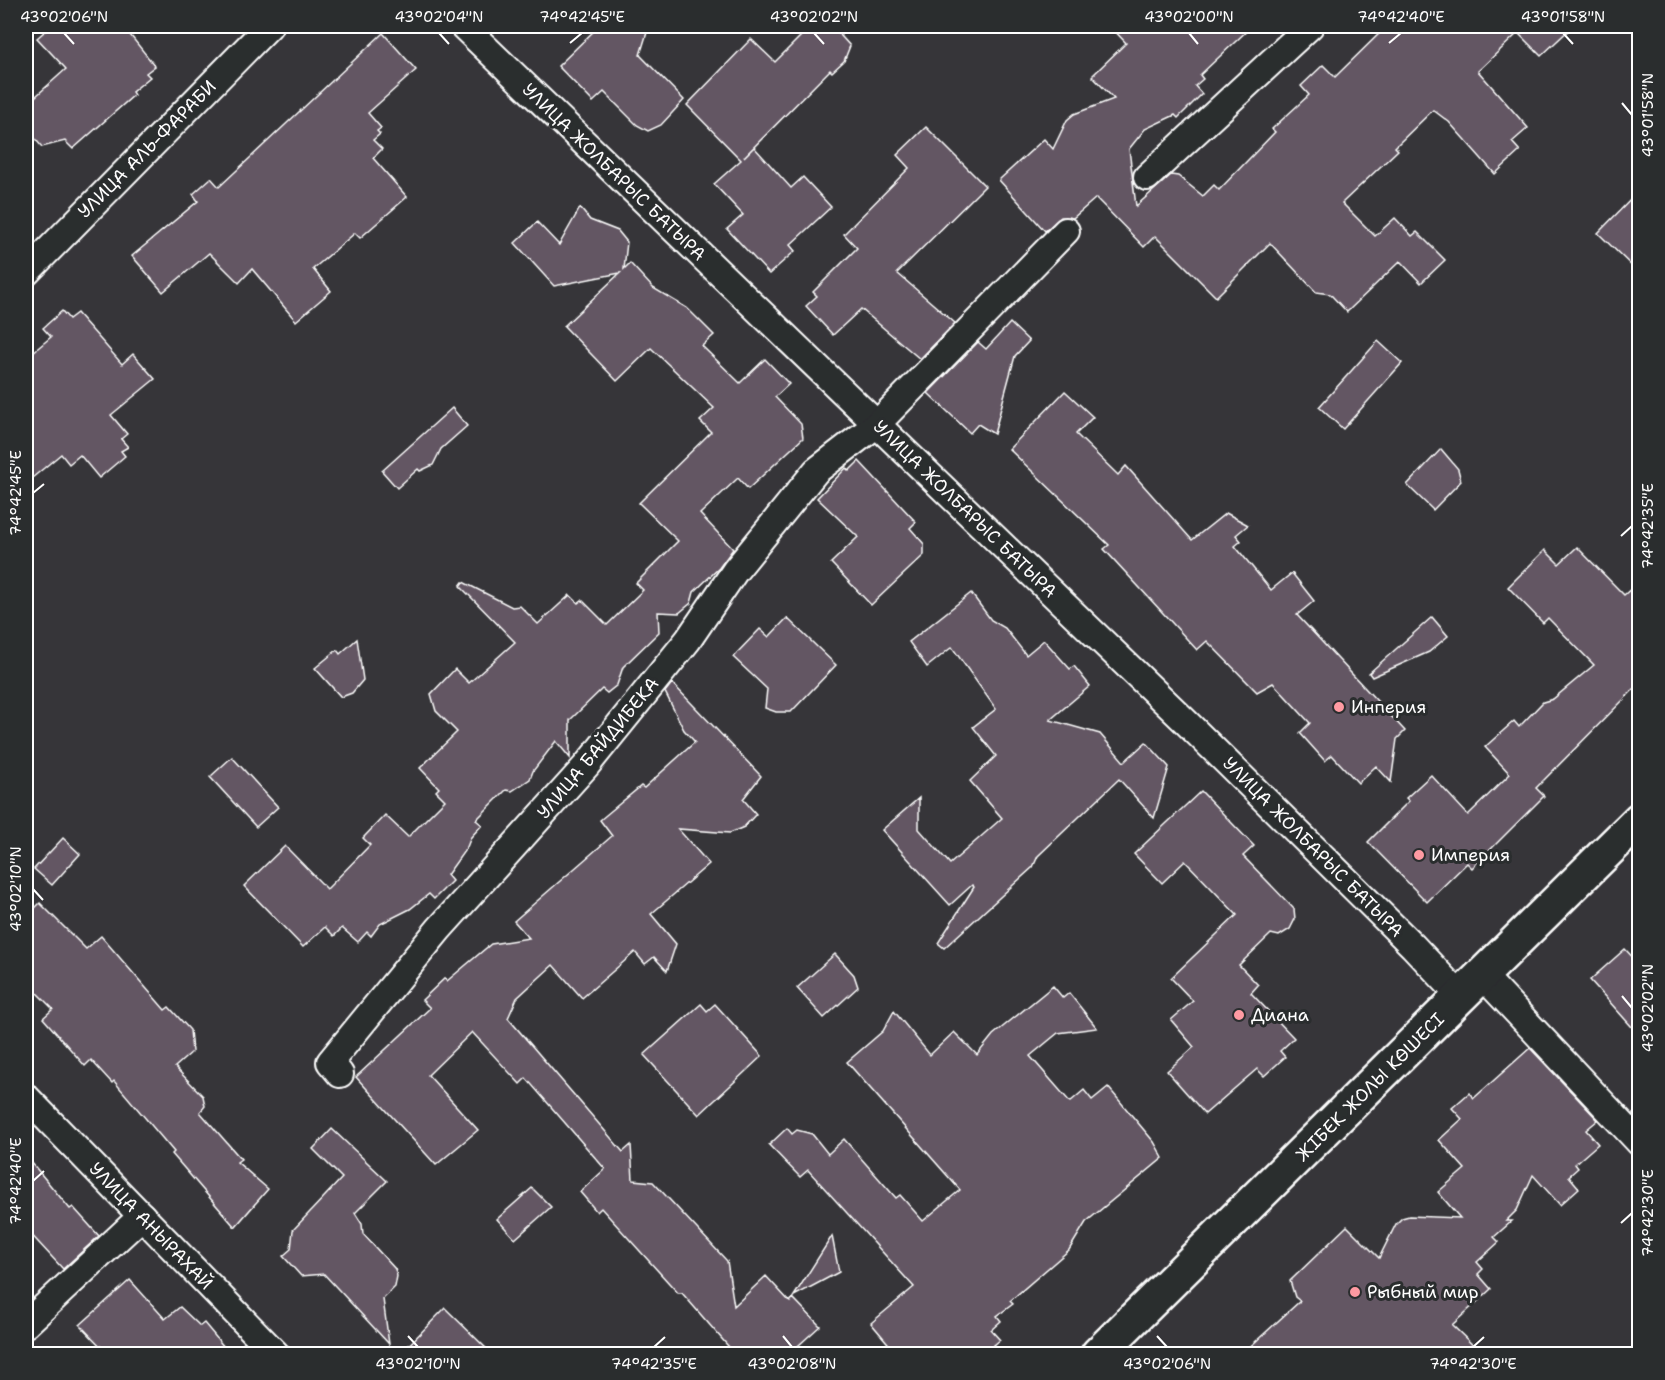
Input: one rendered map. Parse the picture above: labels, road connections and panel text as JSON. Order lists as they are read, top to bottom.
{
  "streets": {
    "highway": ["ЖІБЕК ЖОЛЫ КӨШЕСІ"],
    "street": [
      "УЛИЦА АЛЬ-ФАРАБИ",
      "УЛИЦА ЖОЛБАРЫС БАТЫРА",
      "УЛИЦА БАЙДИБЕКА",
      "УЛИЦА АНЫРАХАЙ"
    ]
  },
  "crossings": [
    ["УЛИЦА ЖОЛБАРЫС БАТЫРА", "УЛИЦА БАЙДИБЕКА"],
    ["УЛИЦА ЖОЛБАРЫС БАТЫРА", "ЖІБЕК ЖОЛЫ КӨШЕСІ"]
  ],
  "places": [
    "Инперия",
    "Империя",
    "Диана",
    "Рыбный мир"
  ],
  "coordinates": [
    "43°02'06\"N",
    "43°02'04\"N",
    "74°42'45\"E",
    "43°02'02\"N",
    "43°02'00\"N",
    "74°42'40\"E",
    "43°01'58\"N",
    "74°42'35\"E",
    "43°02'10\"N",
    "74°42'30\"E",
    "43°02'08\"N"
  ]
}
